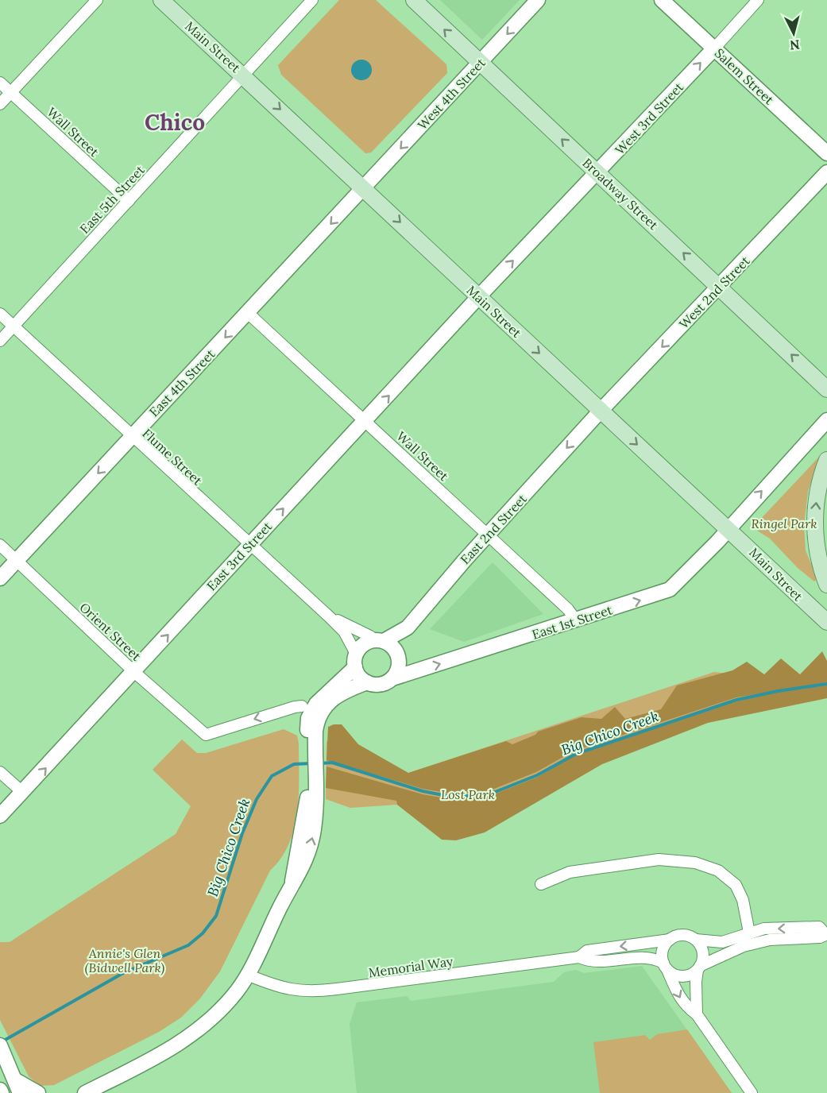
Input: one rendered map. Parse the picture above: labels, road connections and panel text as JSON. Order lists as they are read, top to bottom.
{
  "streets": {
    "main road": ["Main Street", "Broadway Street"],
    "street": [
      "Salem Street",
      "West 4th Street",
      "West 3rd Street",
      "Wall Street",
      "East 5th Street",
      "West 2nd Street",
      "East 4th Street",
      "Flume Street",
      "East 2nd Street",
      "East 3rd Street",
      "East 1st Street",
      "Orient Street",
      "Memorial Way"
    ]
  },
  "crossings": [
    ["Main Street", "West 4th Street"],
    ["Main Street", "West 3rd Street"],
    ["Main Street", "East 5th Street"],
    ["Main Street", "West 2nd Street"],
    ["Main Street", "East 4th Street"],
    ["Main Street", "East 2nd Street"],
    ["Main Street", "East 3rd Street"],
    ["Main Street", "East 1st Street"],
    ["Salem Street", "West 3rd Street"],
    ["West 4th Street", "Broadway Street"],
    ["West 4th Street", "East 4th Street"],
    ["West 3rd Street", "Broadway Street"],
    ["West 3rd Street", "East 3rd Street"],
    ["Wall Street", "East 5th Street"],
    ["Wall Street", "East 4th Street"],
    ["Wall Street", "East 2nd Street"],
    ["Wall Street", "East 3rd Street"],
    ["Wall Street", "East 1st Street"],
    ["Broadway Street", "West 2nd Street"],
    ["East 5th Street", "Flume Street"],
    ["West 2nd Street", "East 2nd Street"],
    ["East 4th Street", "Flume Street"],
    ["East 4th Street", "Orient Street"],
    ["Flume Street", "East 2nd Street"],
    ["Flume Street", "East 3rd Street"],
    ["Flume Street", "East 1st Street"],
    ["East 2nd Street", "East 1st Street"],
    ["East 3rd Street", "Orient Street"]
  ],
  "one_way": [
    "Main Street",
    "West 4th Street",
    "West 3rd Street",
    "Broadway Street",
    "West 2nd Street",
    "East 4th Street",
    "East 2nd Street",
    "East 3rd Street",
    "East 1st Street",
    "Orient Street"
  ],
  "districts": ["Chico"],
  "water": ["Big Chico Creek"],
  "parks": ["Ringel Park", "Lost Park", "Annie's Glen (Bidwell Park)"],
  "north": "bottom"
}
